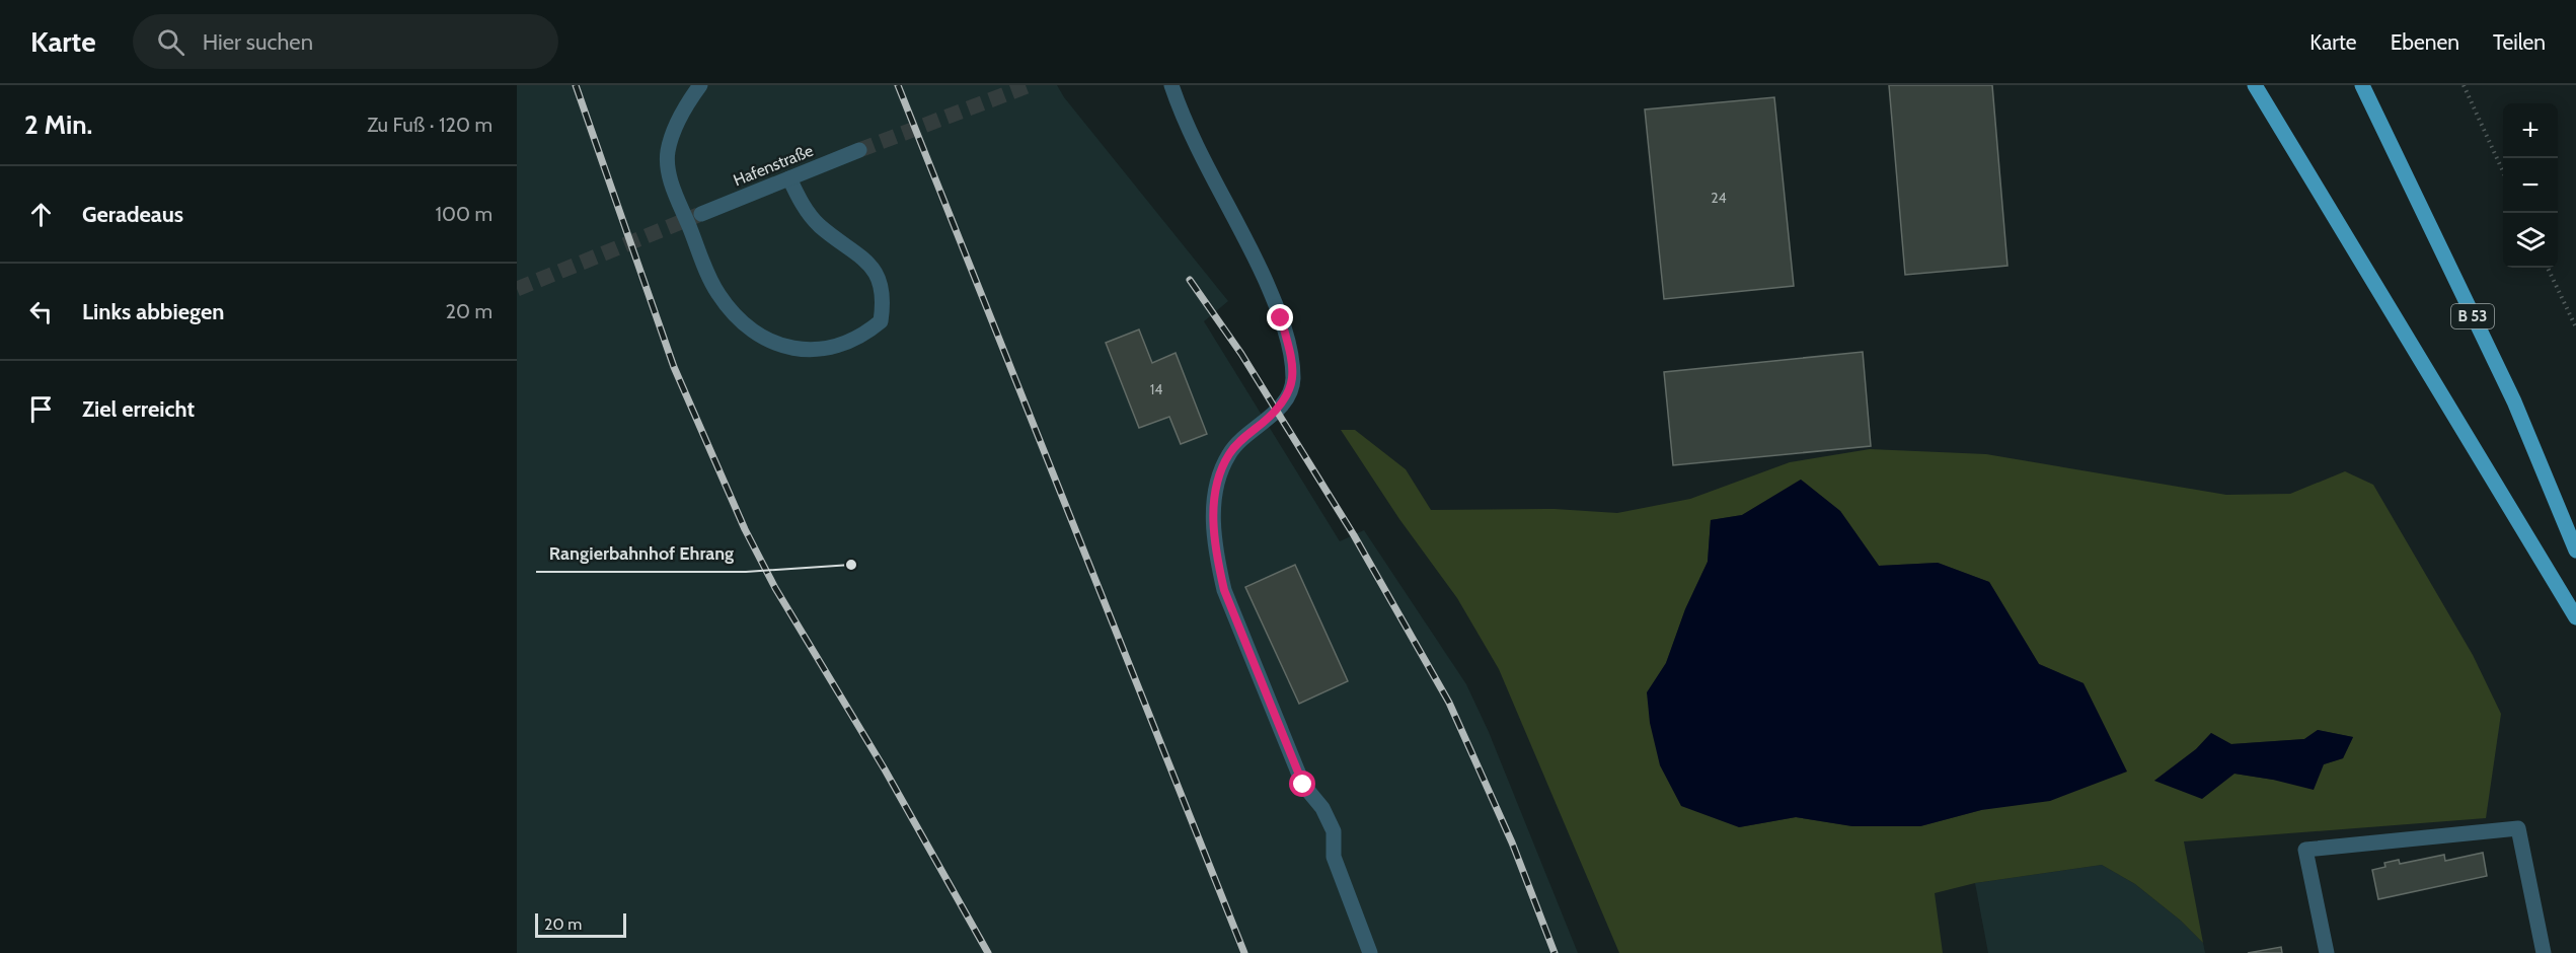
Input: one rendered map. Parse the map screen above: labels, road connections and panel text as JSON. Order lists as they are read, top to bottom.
{
  "streets": {
    "main road": ["B 53"],
    "street": ["Hafenstraße"]
  },
  "places": ["Rangierbahnhof Ehrang"],
  "house_numbers": ["24", "14"],
  "scale_bar": "20 m",
  "page": {
    "header": "Karte",
    "search": "Hier suchen",
    "nav": ["Karte", "Ebenen", "Teilen"],
    "heading": ["2 Min.", "Zu Fuß · 120 m"],
    "map_buttons": ["+", "−"],
    "list": [
      ["Geradeaus", "100 m"],
      ["Links abbiegen", "20 m"],
      "Ziel erreicht"
    ],
    "scale": "20 m"
  }
}
